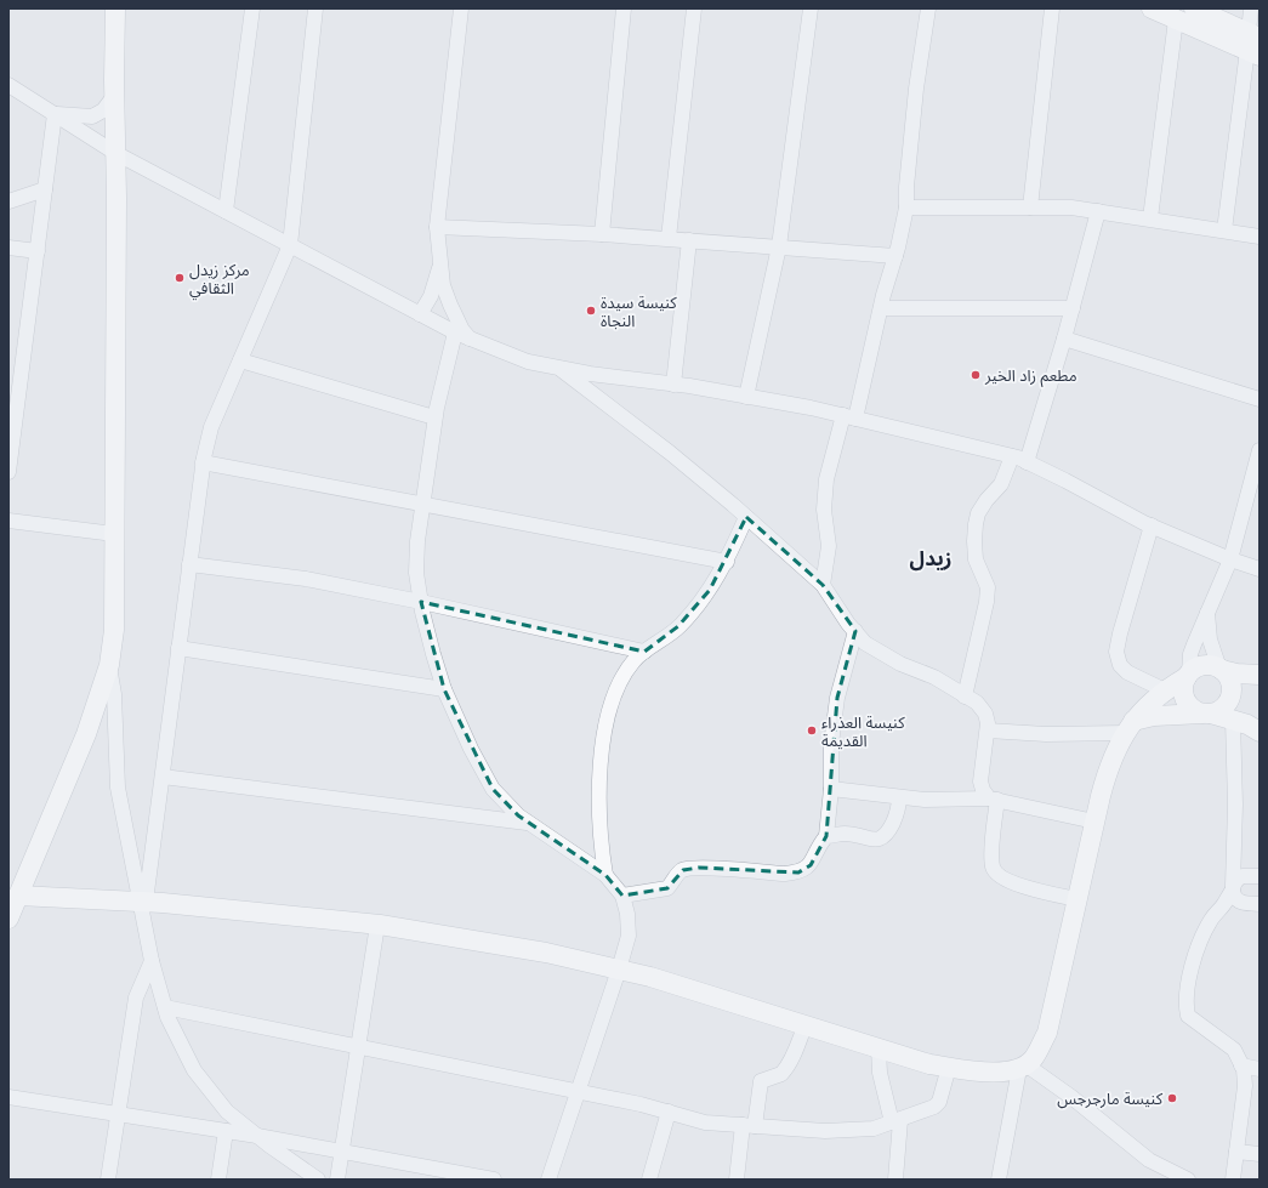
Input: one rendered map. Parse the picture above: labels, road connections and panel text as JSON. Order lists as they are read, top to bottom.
{
  "districts": ["زيدل"],
  "places": [
    "مركز زيدل الثقافي",
    "كنيسة سيدة النجاة",
    "مطعم زاد الخير",
    "كنيسة العذراء القديمة",
    "كنيسة مارجرجس"
  ]
}
